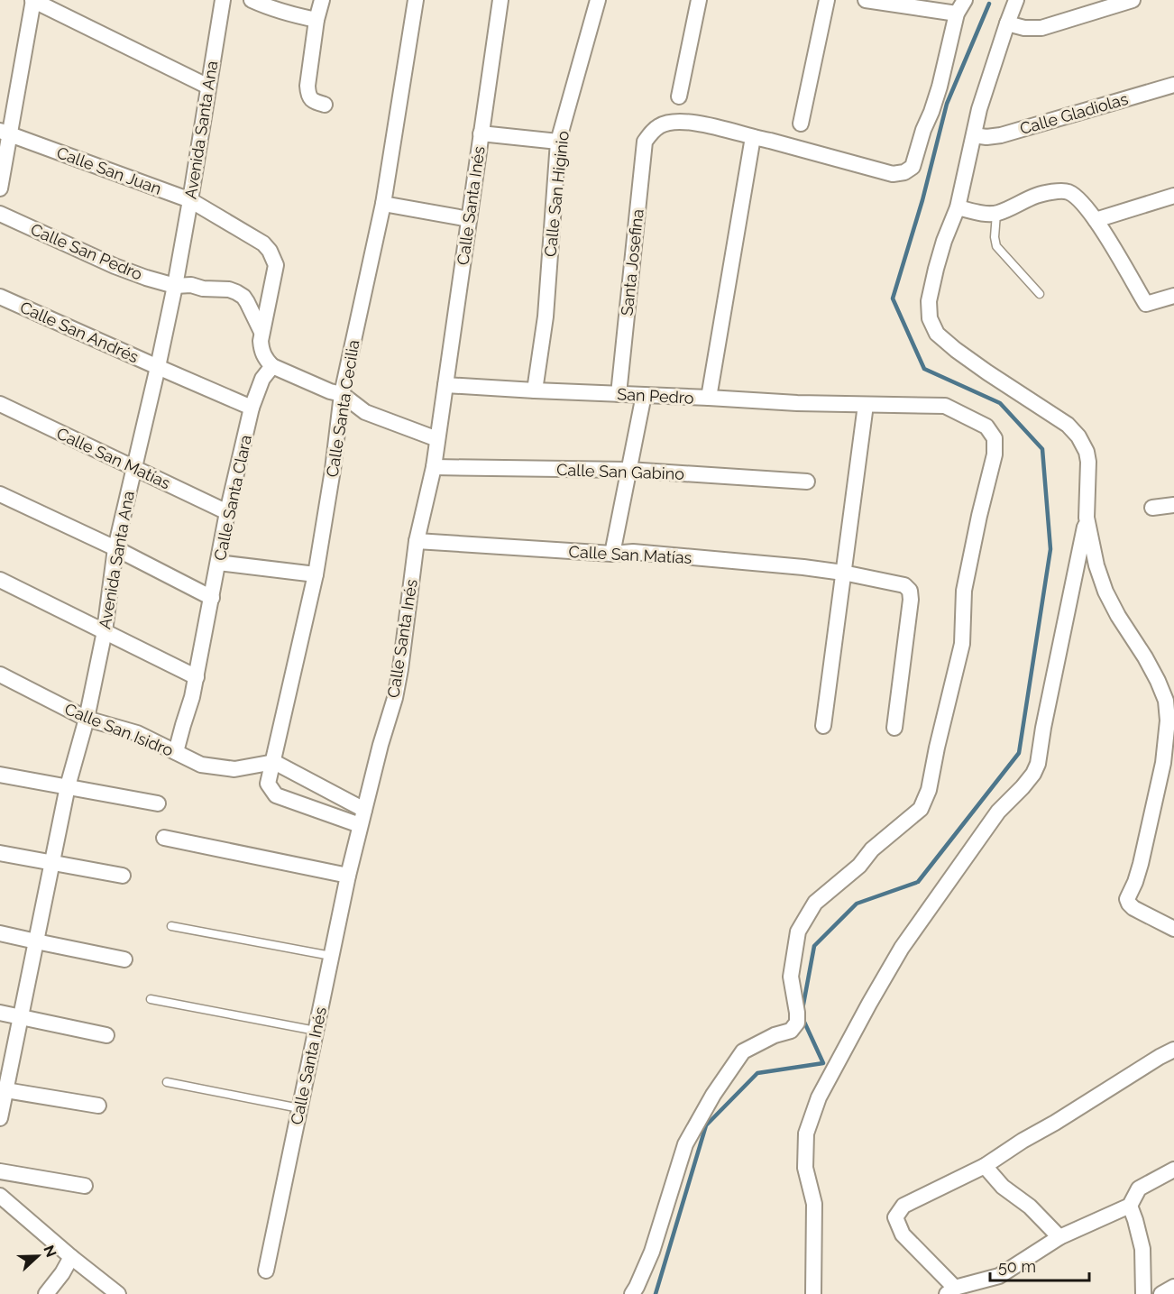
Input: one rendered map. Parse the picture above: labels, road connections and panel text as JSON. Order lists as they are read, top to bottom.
{
  "streets": {
    "street": [
      "Calle Gladiolas",
      "Avenida Santa Ana",
      "Calle San Juan",
      "Calle San Higinio",
      "Calle Santa Inés",
      "Calle San Pedro",
      "Santa Josefina",
      "Calle San Andrés",
      "San Pedro",
      "Calle Santa Cecilia",
      "Calle San Matías",
      "Calle San Gabino",
      "Calle Santa Clara",
      "Calle San Isidro"
    ]
  },
  "crossings": [
    ["Avenida Santa Ana", "Calle San Juan"],
    ["Avenida Santa Ana", "Calle San Pedro"],
    ["Avenida Santa Ana", "Calle San Andrés"],
    ["Avenida Santa Ana", "Calle San Matías"],
    ["Avenida Santa Ana", "Calle San Isidro"],
    ["Calle San Juan", "Calle San Pedro"],
    ["Calle San Higinio", "San Pedro"],
    ["Calle Santa Inés", "San Pedro"],
    ["Calle Santa Inés", "Calle Santa Cecilia"],
    ["Calle Santa Inés", "Calle San Matías"],
    ["Calle Santa Inés", "Calle San Gabino"],
    ["Santa Josefina", "San Pedro"],
    ["Calle Santa Cecilia", "Calle San Isidro"],
    ["Calle San Matías", "Calle Santa Clara"],
    ["Calle Santa Clara", "Calle San Isidro"]
  ],
  "scale_bar": "50 m",
  "north": "right"
}
